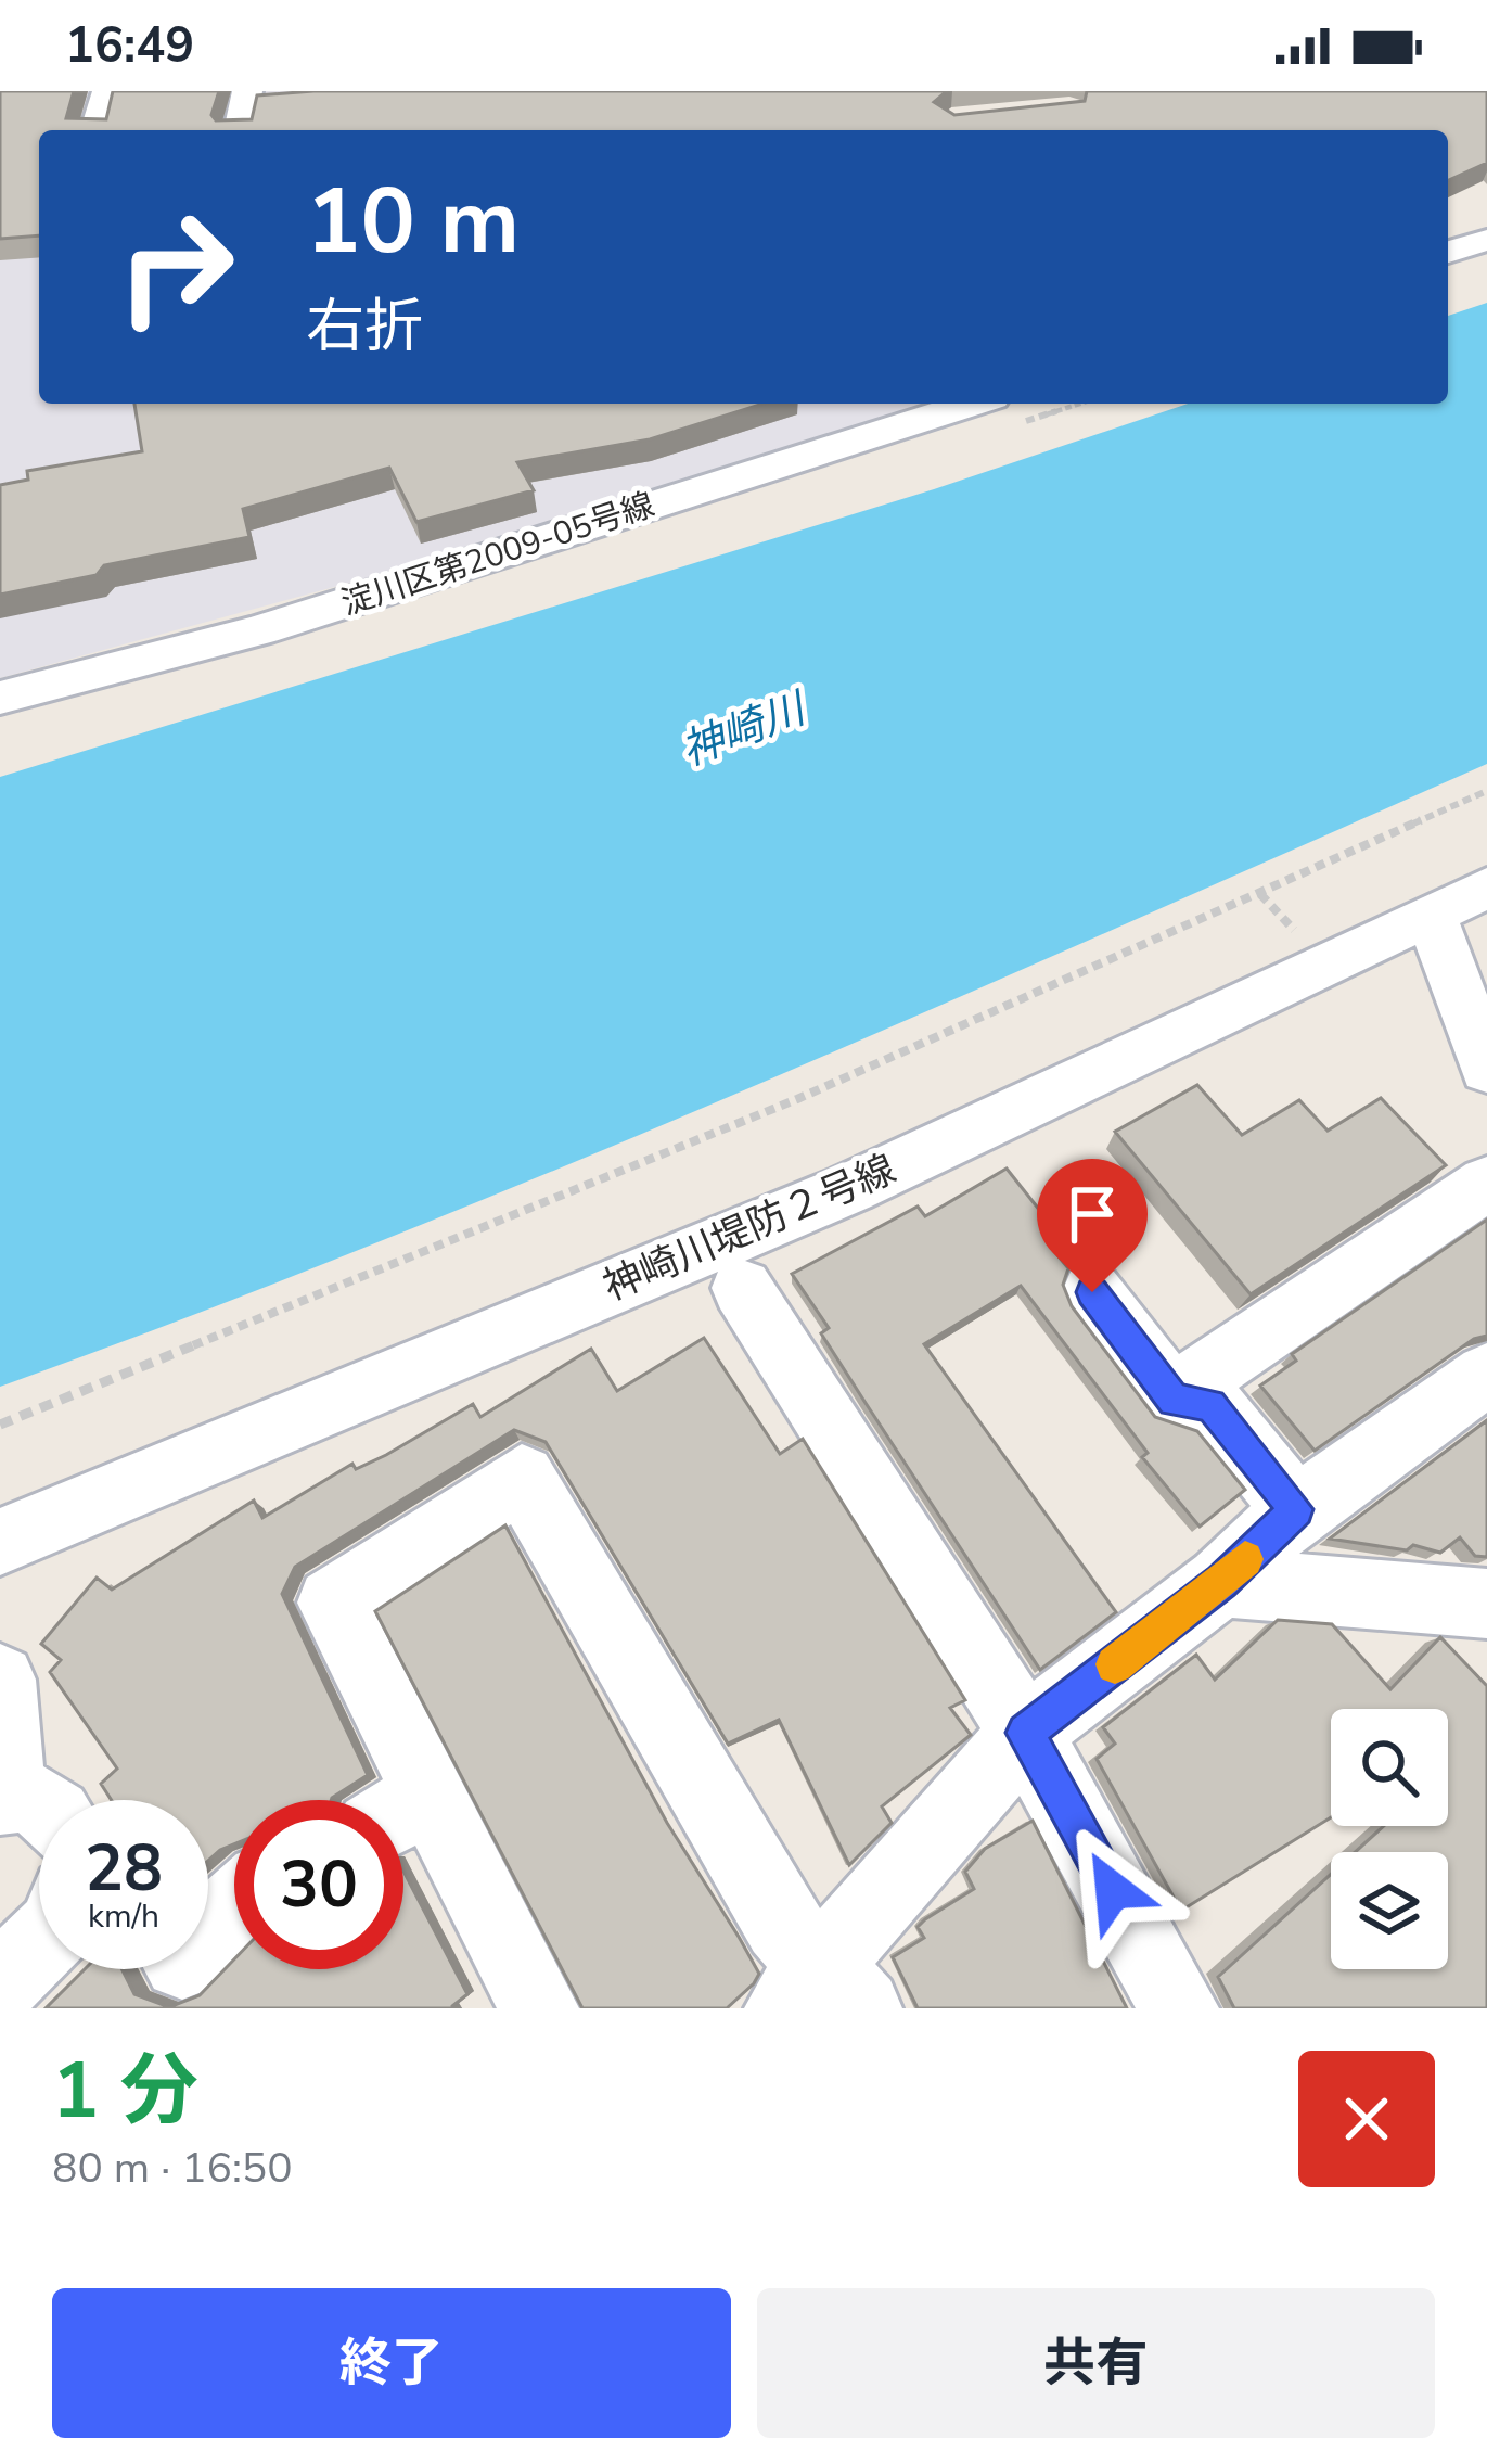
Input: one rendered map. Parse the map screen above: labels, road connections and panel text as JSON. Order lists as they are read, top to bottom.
{
  "streets": {
    "street": ["淀川区第2009-05号線", "神崎川堤防２号線"]
  },
  "water": ["神崎川"],
  "page": {
    "status": "16:49",
    "turn": ["10 m", "右折"],
    "speed": "28 km/h",
    "limit": "30",
    "heading": ["1 分", "80 m · 16:50"],
    "buttons": ["終了", "共有"]
  }
}
